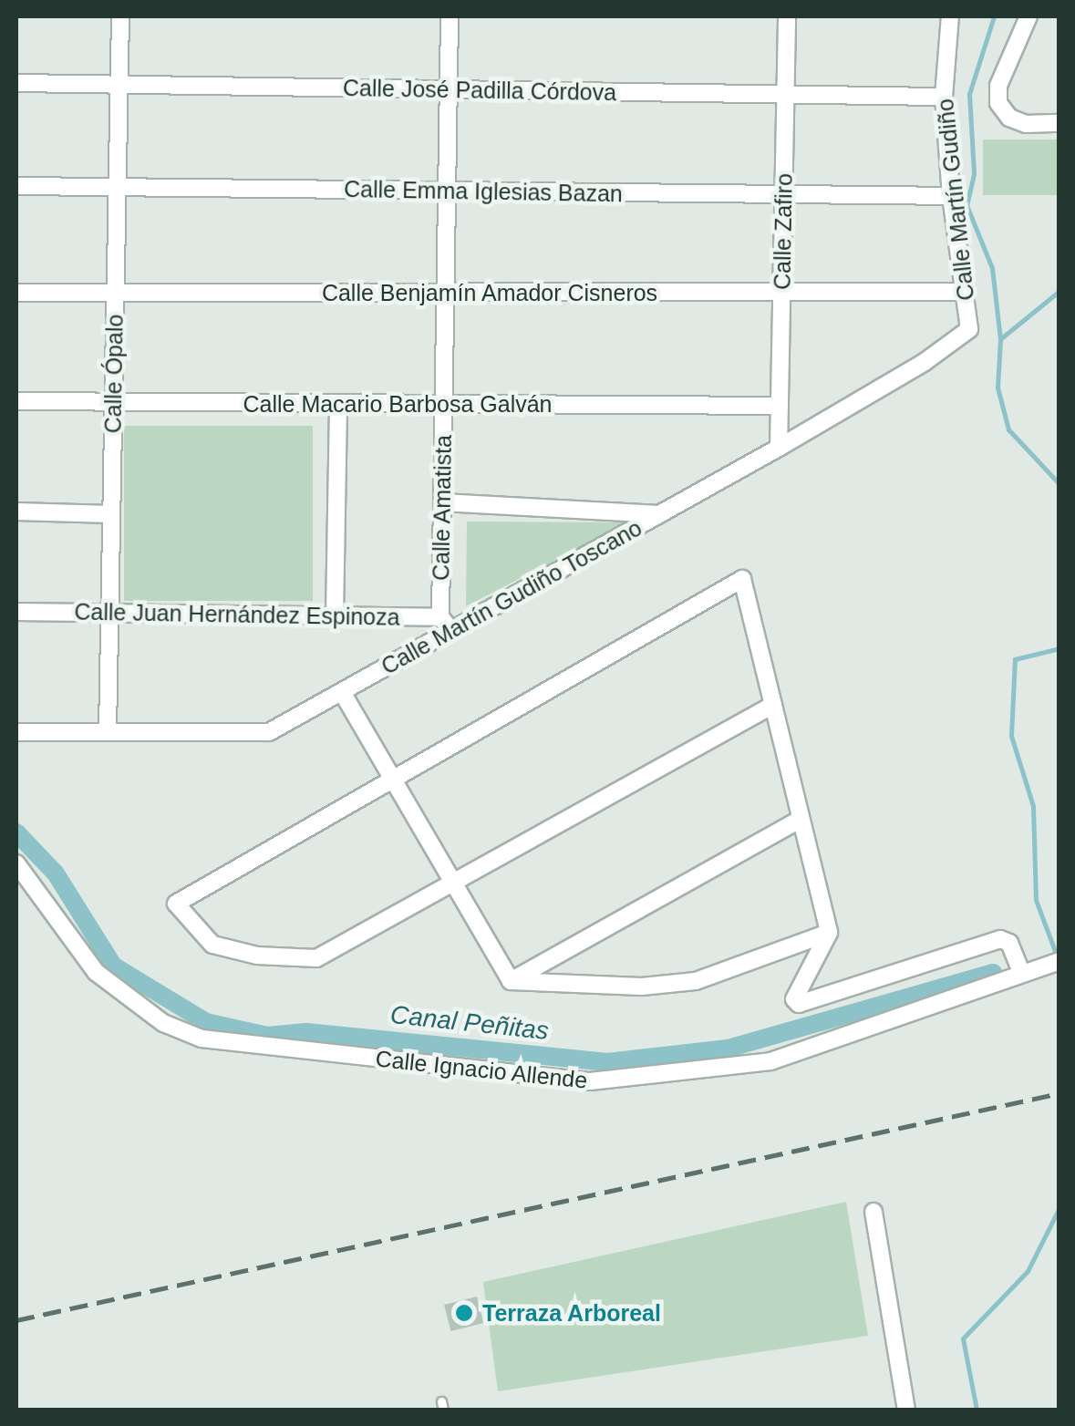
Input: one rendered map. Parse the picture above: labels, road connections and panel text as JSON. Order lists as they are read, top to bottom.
{
  "streets": {
    "street": [
      "Calle José Padilla Córdova",
      "Calle Emma Iglesias Bazan",
      "Calle Martín Gudiño",
      "Calle Zafiro",
      "Calle Benjamín Amador Cisneros",
      "Calle Ópalo",
      "Calle Macario Barbosa Galván",
      "Calle Amatista",
      "Calle Martín Gudiño Toscano",
      "Calle Juan Hernández Espinoza",
      "Calle Ignacio Allende"
    ]
  },
  "crossings": [
    ["Calle José Padilla Córdova", "Calle Martín Gudiño"],
    ["Calle José Padilla Córdova", "Calle Zafiro"],
    ["Calle José Padilla Córdova", "Calle Ópalo"],
    ["Calle José Padilla Córdova", "Calle Amatista"],
    ["Calle Emma Iglesias Bazan", "Calle Martín Gudiño"],
    ["Calle Emma Iglesias Bazan", "Calle Zafiro"],
    ["Calle Emma Iglesias Bazan", "Calle Ópalo"],
    ["Calle Emma Iglesias Bazan", "Calle Amatista"],
    ["Calle Martín Gudiño", "Calle Benjamín Amador Cisneros"],
    ["Calle Martín Gudiño", "Calle Martín Gudiño Toscano"],
    ["Calle Zafiro", "Calle Benjamín Amador Cisneros"],
    ["Calle Zafiro", "Calle Macario Barbosa Galván"],
    ["Calle Zafiro", "Calle Martín Gudiño Toscano"],
    ["Calle Benjamín Amador Cisneros", "Calle Ópalo"],
    ["Calle Benjamín Amador Cisneros", "Calle Amatista"],
    ["Calle Ópalo", "Calle Macario Barbosa Galván"],
    ["Calle Ópalo", "Calle Martín Gudiño Toscano"],
    ["Calle Ópalo", "Calle Juan Hernández Espinoza"],
    ["Calle Macario Barbosa Galván", "Calle Amatista"],
    ["Calle Amatista", "Calle Martín Gudiño Toscano"],
    ["Calle Amatista", "Calle Juan Hernández Espinoza"],
    ["Calle Martín Gudiño Toscano", "Calle Juan Hernández Espinoza"]
  ],
  "water": ["Canal Peñitas"],
  "places": ["Terraza Arboreal"]
}
